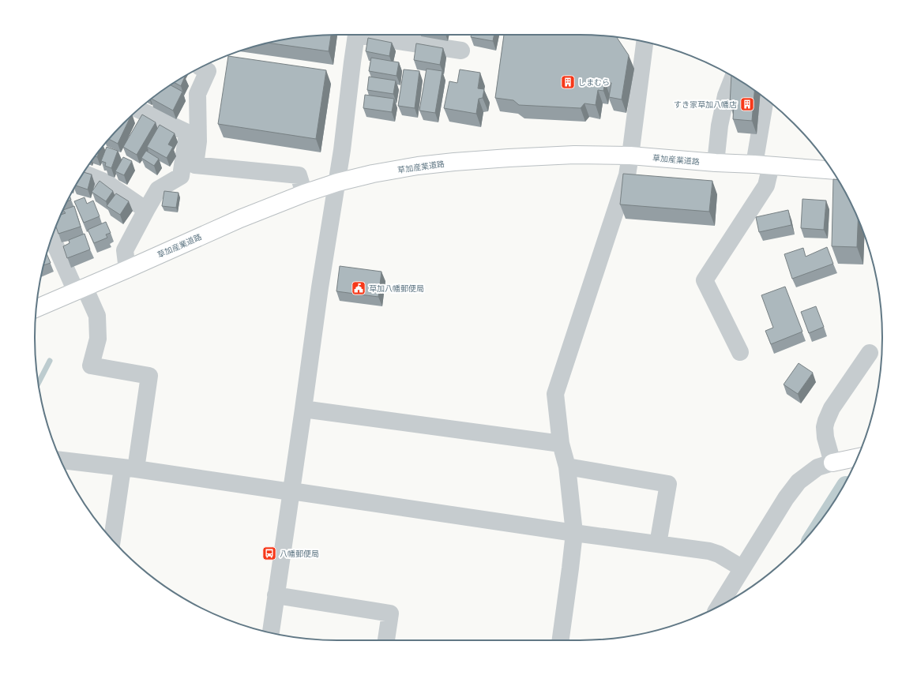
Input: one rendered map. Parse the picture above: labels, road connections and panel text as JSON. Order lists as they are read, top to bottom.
{
  "streets": {
    "main road": ["草加産業道路"]
  },
  "places": {
    "building": ["しまむら", "すき家草加八幡店"],
    "public building": ["草加八幡郵便局"],
    "bus stop": ["八幡郵便局"]
  }
}
